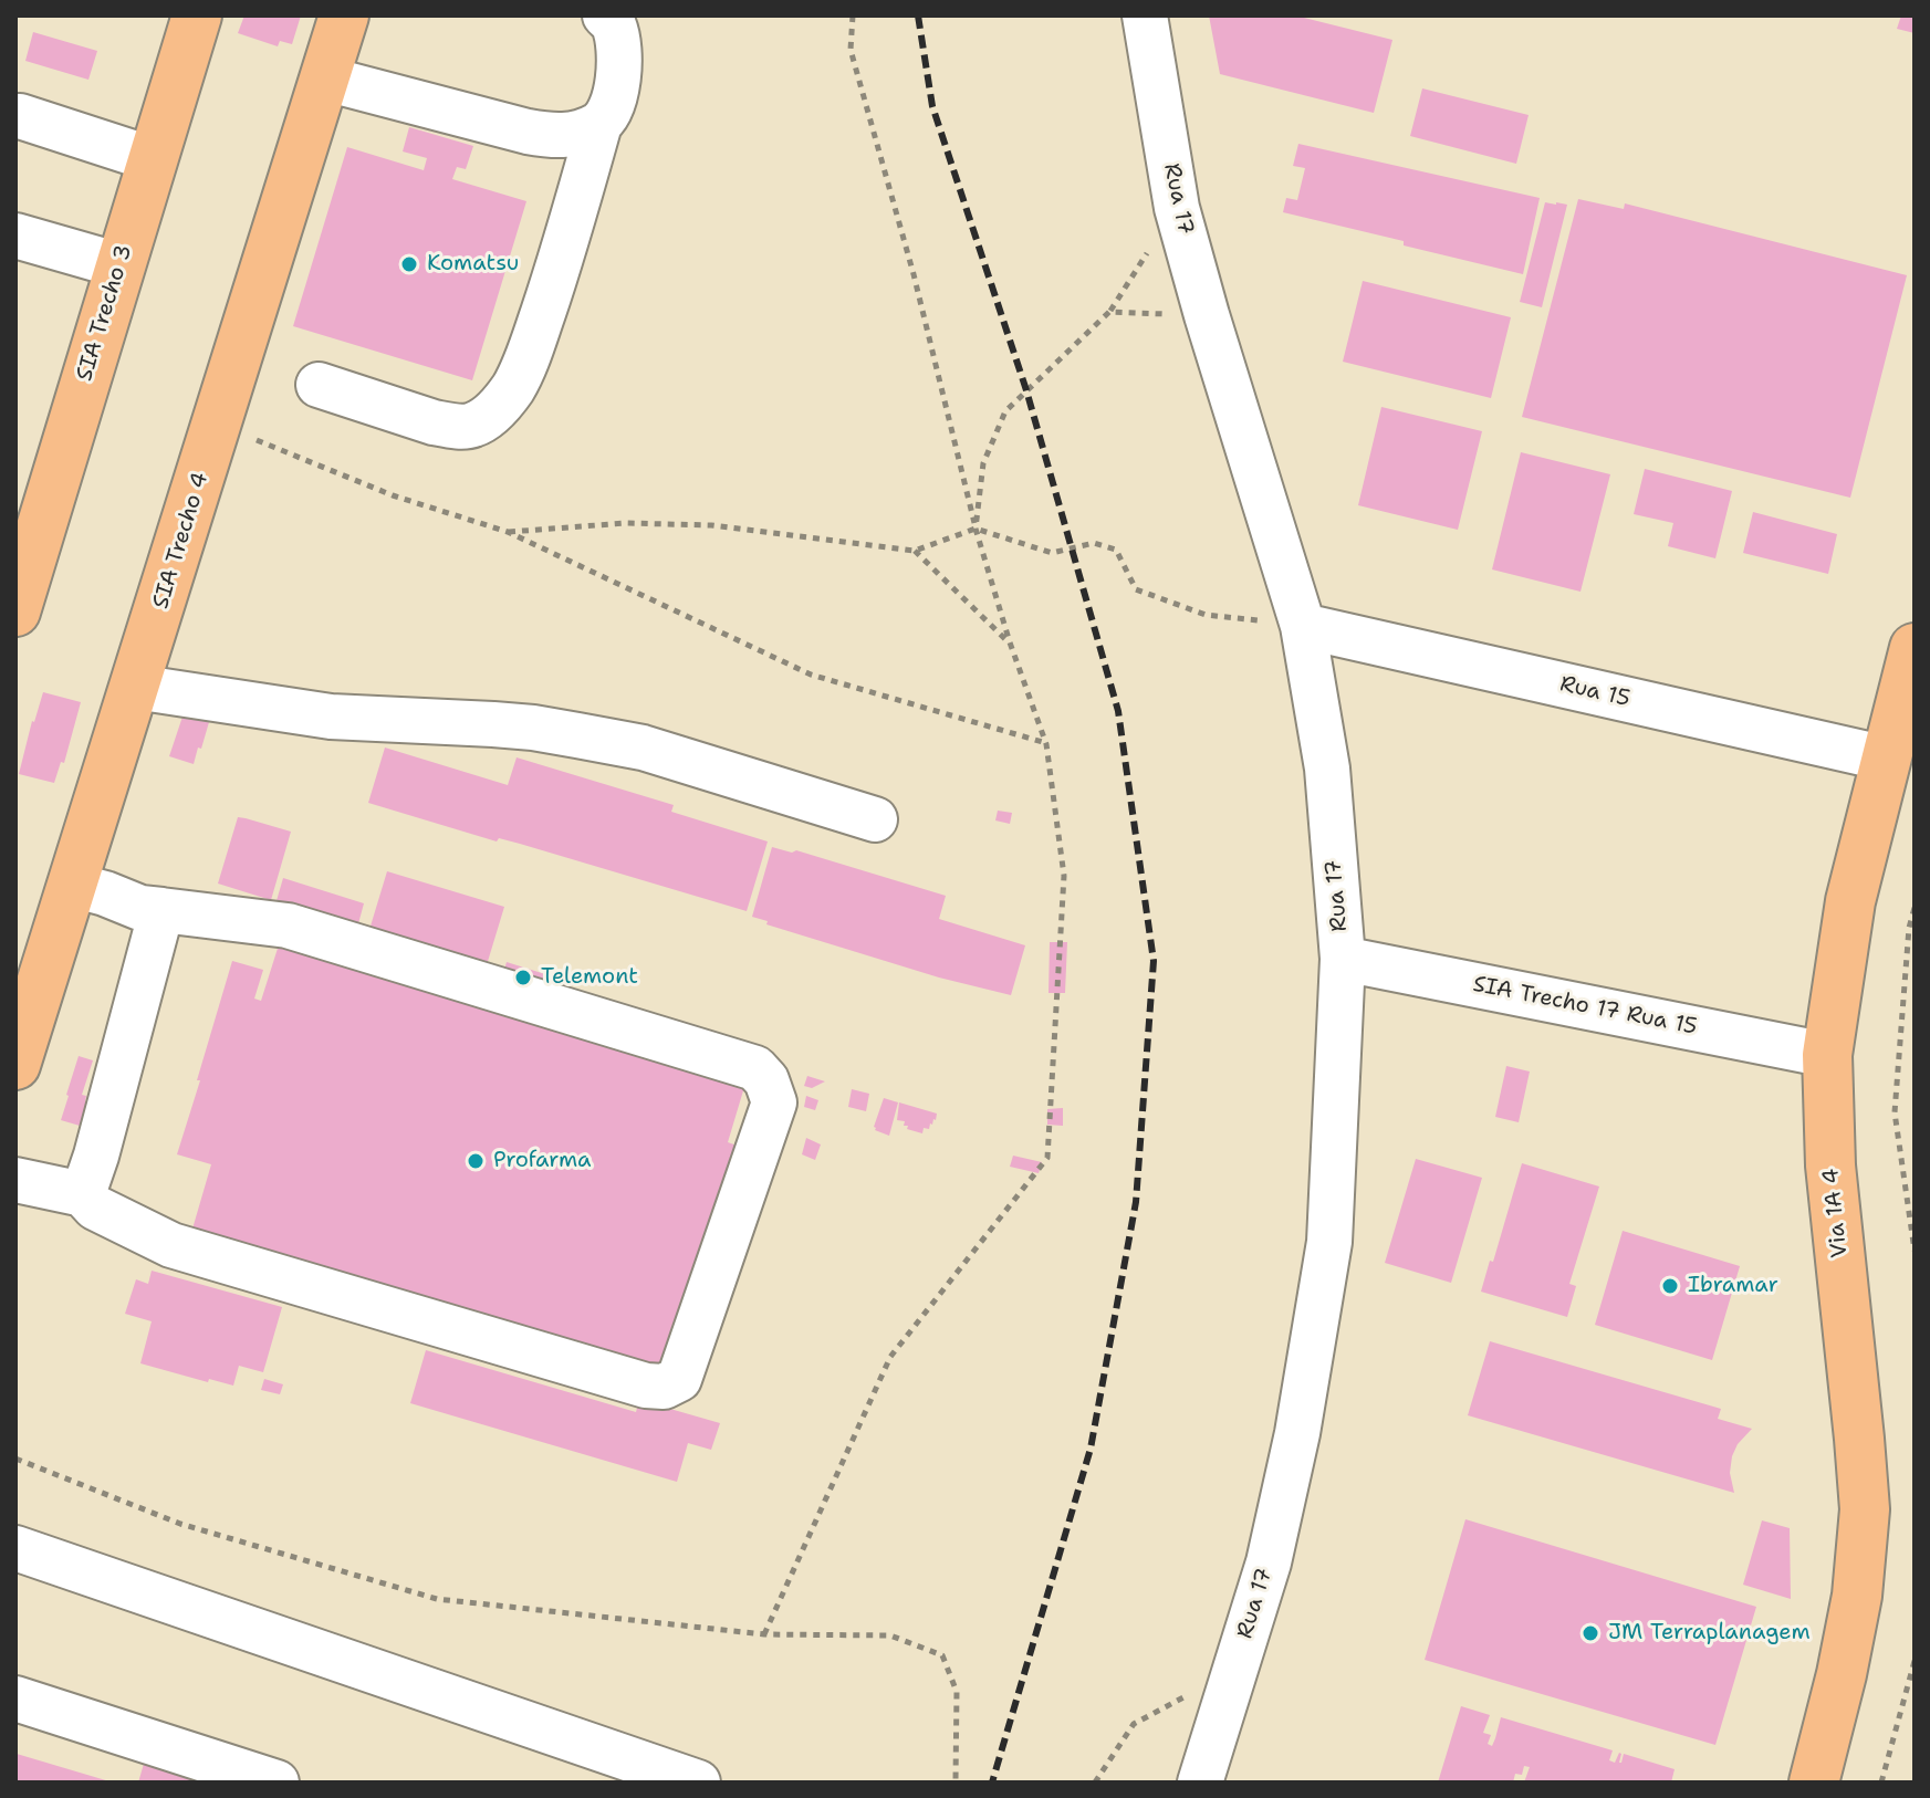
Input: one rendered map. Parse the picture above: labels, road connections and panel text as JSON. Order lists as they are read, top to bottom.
{
  "streets": {
    "main road": ["SIA Trecho 3", "SIA Trecho 4", "Via 1A 4"],
    "street": ["Rua 17", "Rua 15", "SIA Trecho 17 Rua 15"]
  },
  "crossings": [
    ["Rua 17", "Rua 15"],
    ["Rua 17", "SIA Trecho 17 Rua 15"],
    ["Rua 15", "Via 1A 4"],
    ["SIA Trecho 17 Rua 15", "Via 1A 4"]
  ],
  "places": [
    "Komatsu",
    "Telemont",
    "Profarma",
    "Ibramar",
    "JM Terraplanagem"
  ]
}
